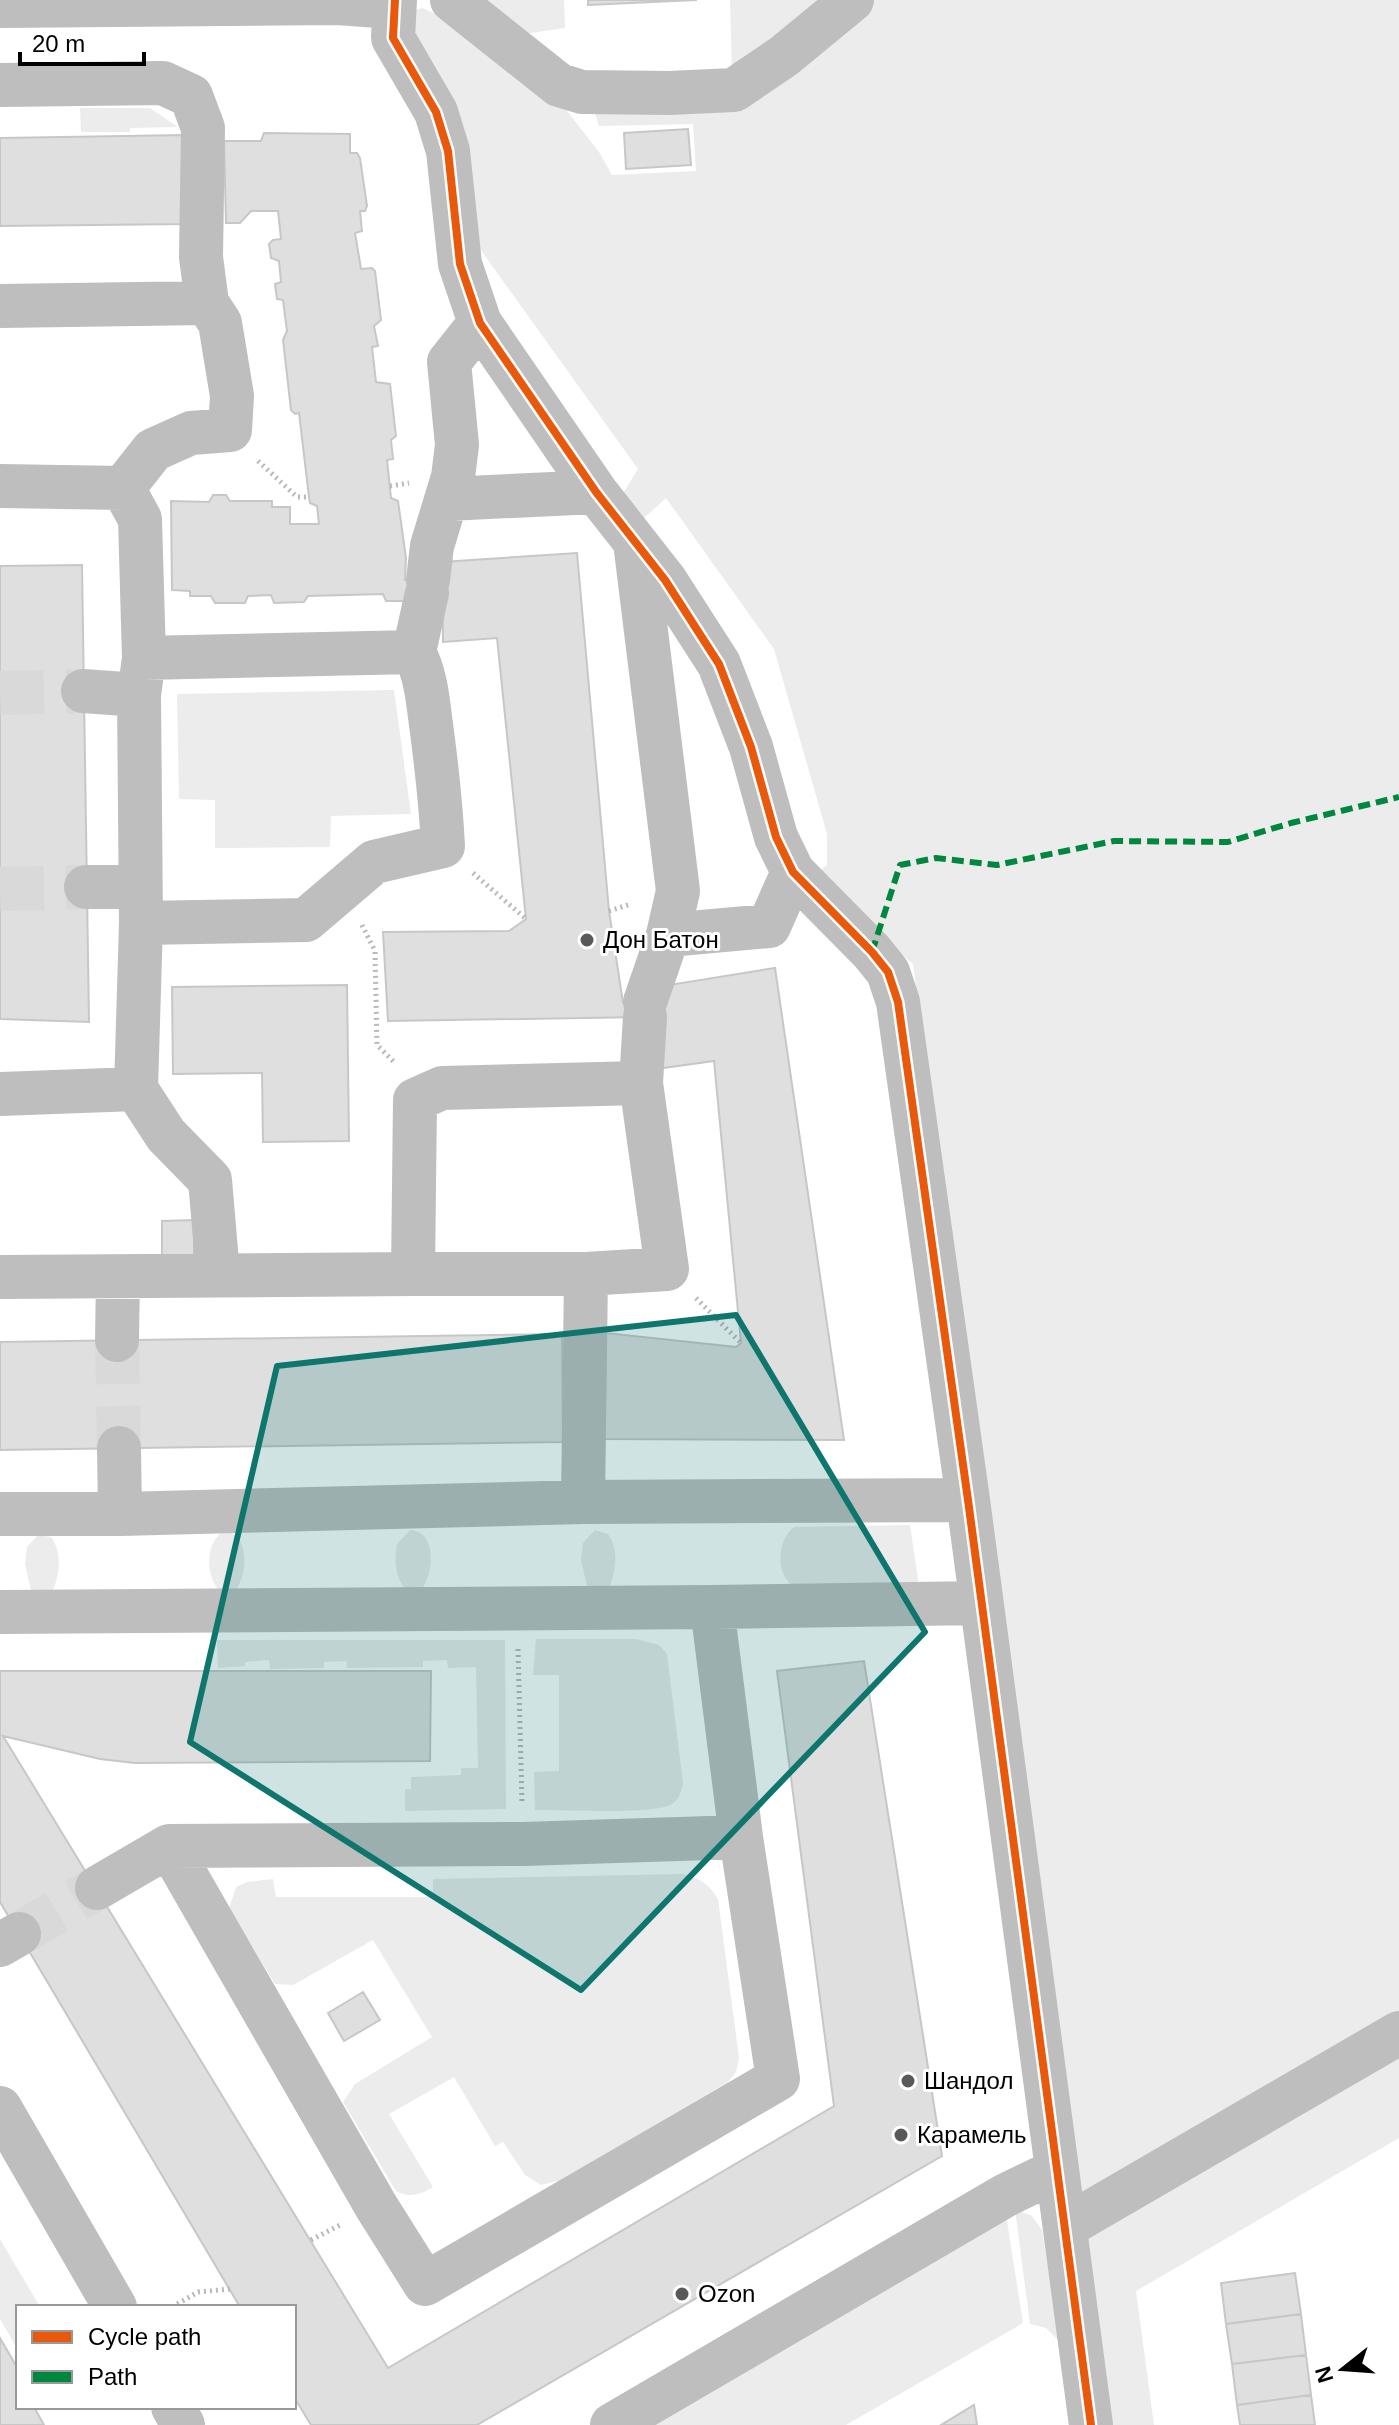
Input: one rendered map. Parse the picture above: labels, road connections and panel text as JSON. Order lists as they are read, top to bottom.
{
  "places": [
    "Дон Батон",
    "Шандол",
    "Карамель",
    "Ozon"
  ],
  "legend": ["Cycle path", "Path"],
  "scale_bar": "20 m",
  "north": "left"
}
